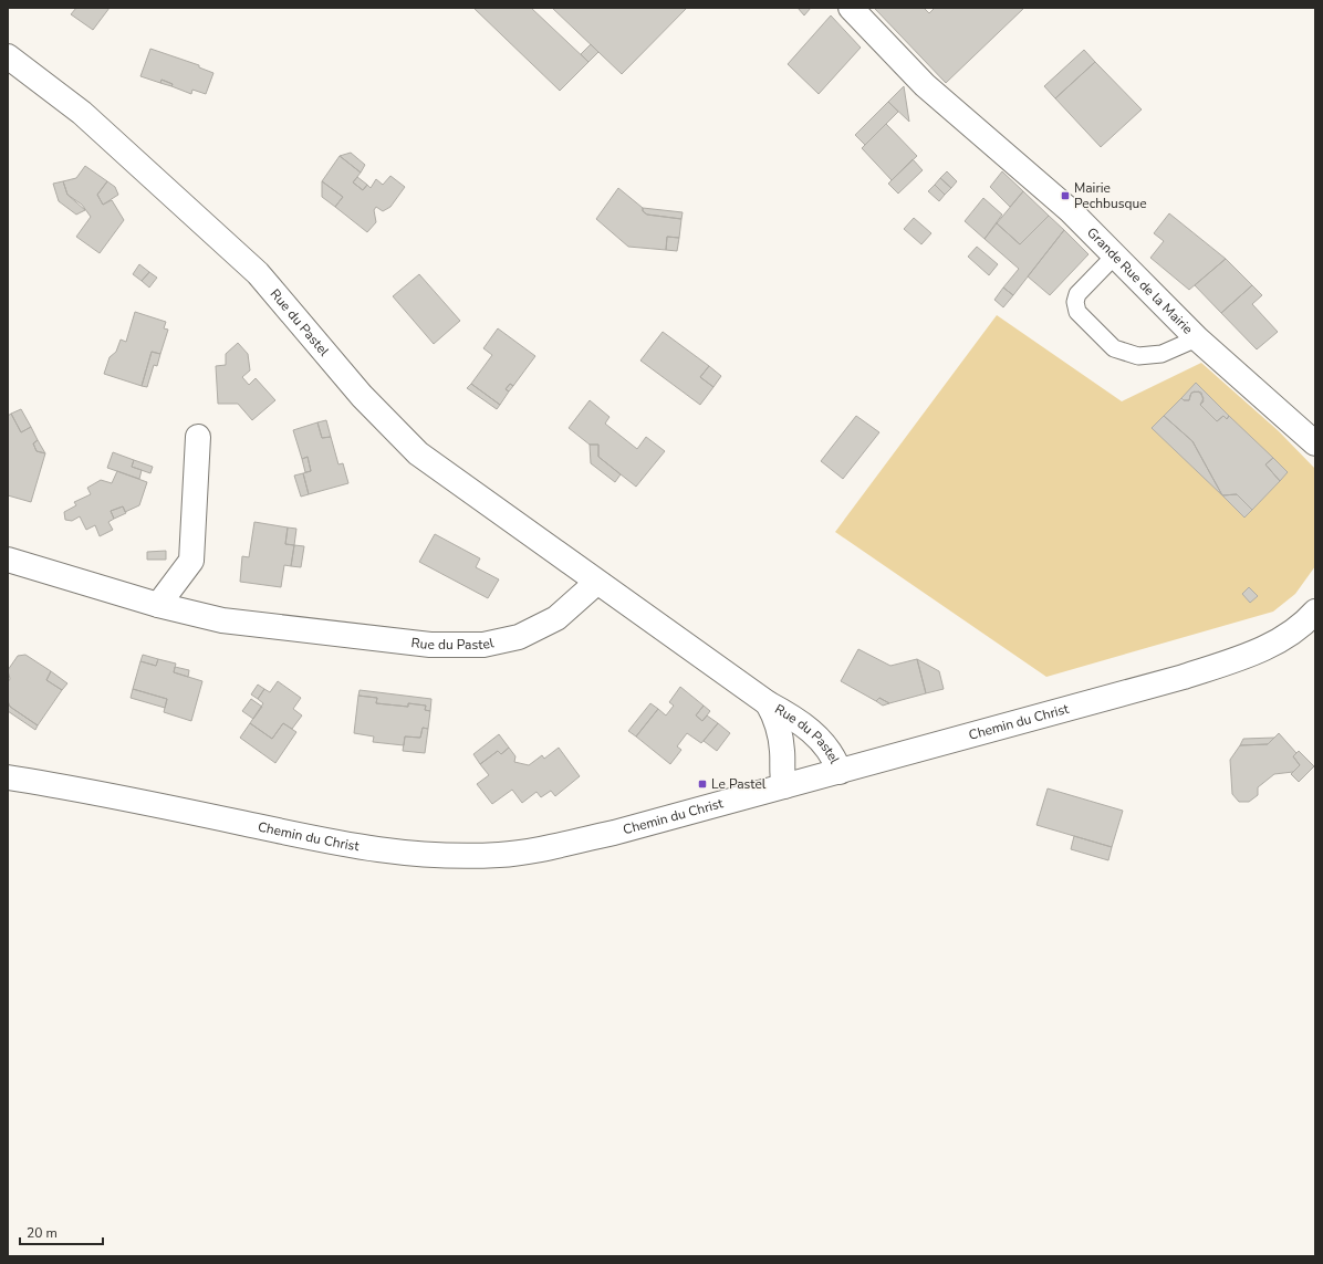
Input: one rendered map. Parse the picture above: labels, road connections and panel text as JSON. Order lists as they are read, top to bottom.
{
  "streets": {
    "street": ["Grande Rue de la Mairie", "Rue du Pastel", "Chemin du Christ"]
  },
  "crossings": [
    ["Rue du Pastel", "Chemin du Christ"]
  ],
  "places": {
    "transit": ["Mairie Pechbusque", "Le Pastel"]
  },
  "scale_bar": "20 m"
}
